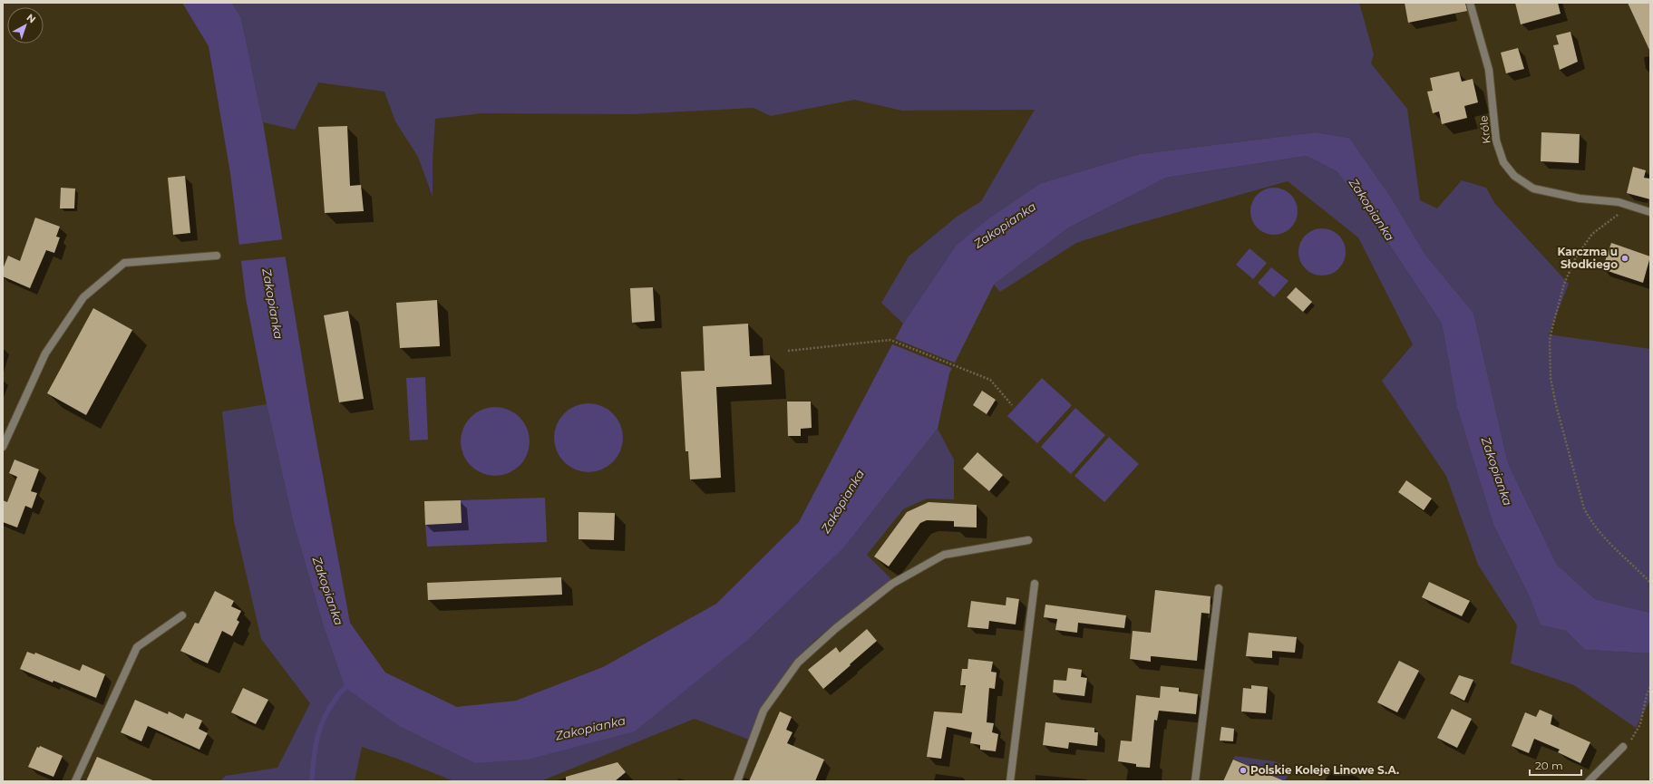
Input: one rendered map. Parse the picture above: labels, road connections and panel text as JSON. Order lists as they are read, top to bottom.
{
  "streets": {
    "lane": ["Króle"]
  },
  "water": ["Zakopianka"],
  "places": ["Karczma u Słodkiego", "Polskie Koleje Linowe S.A."],
  "scale_bar": "20 m",
  "north": "top right"
}
